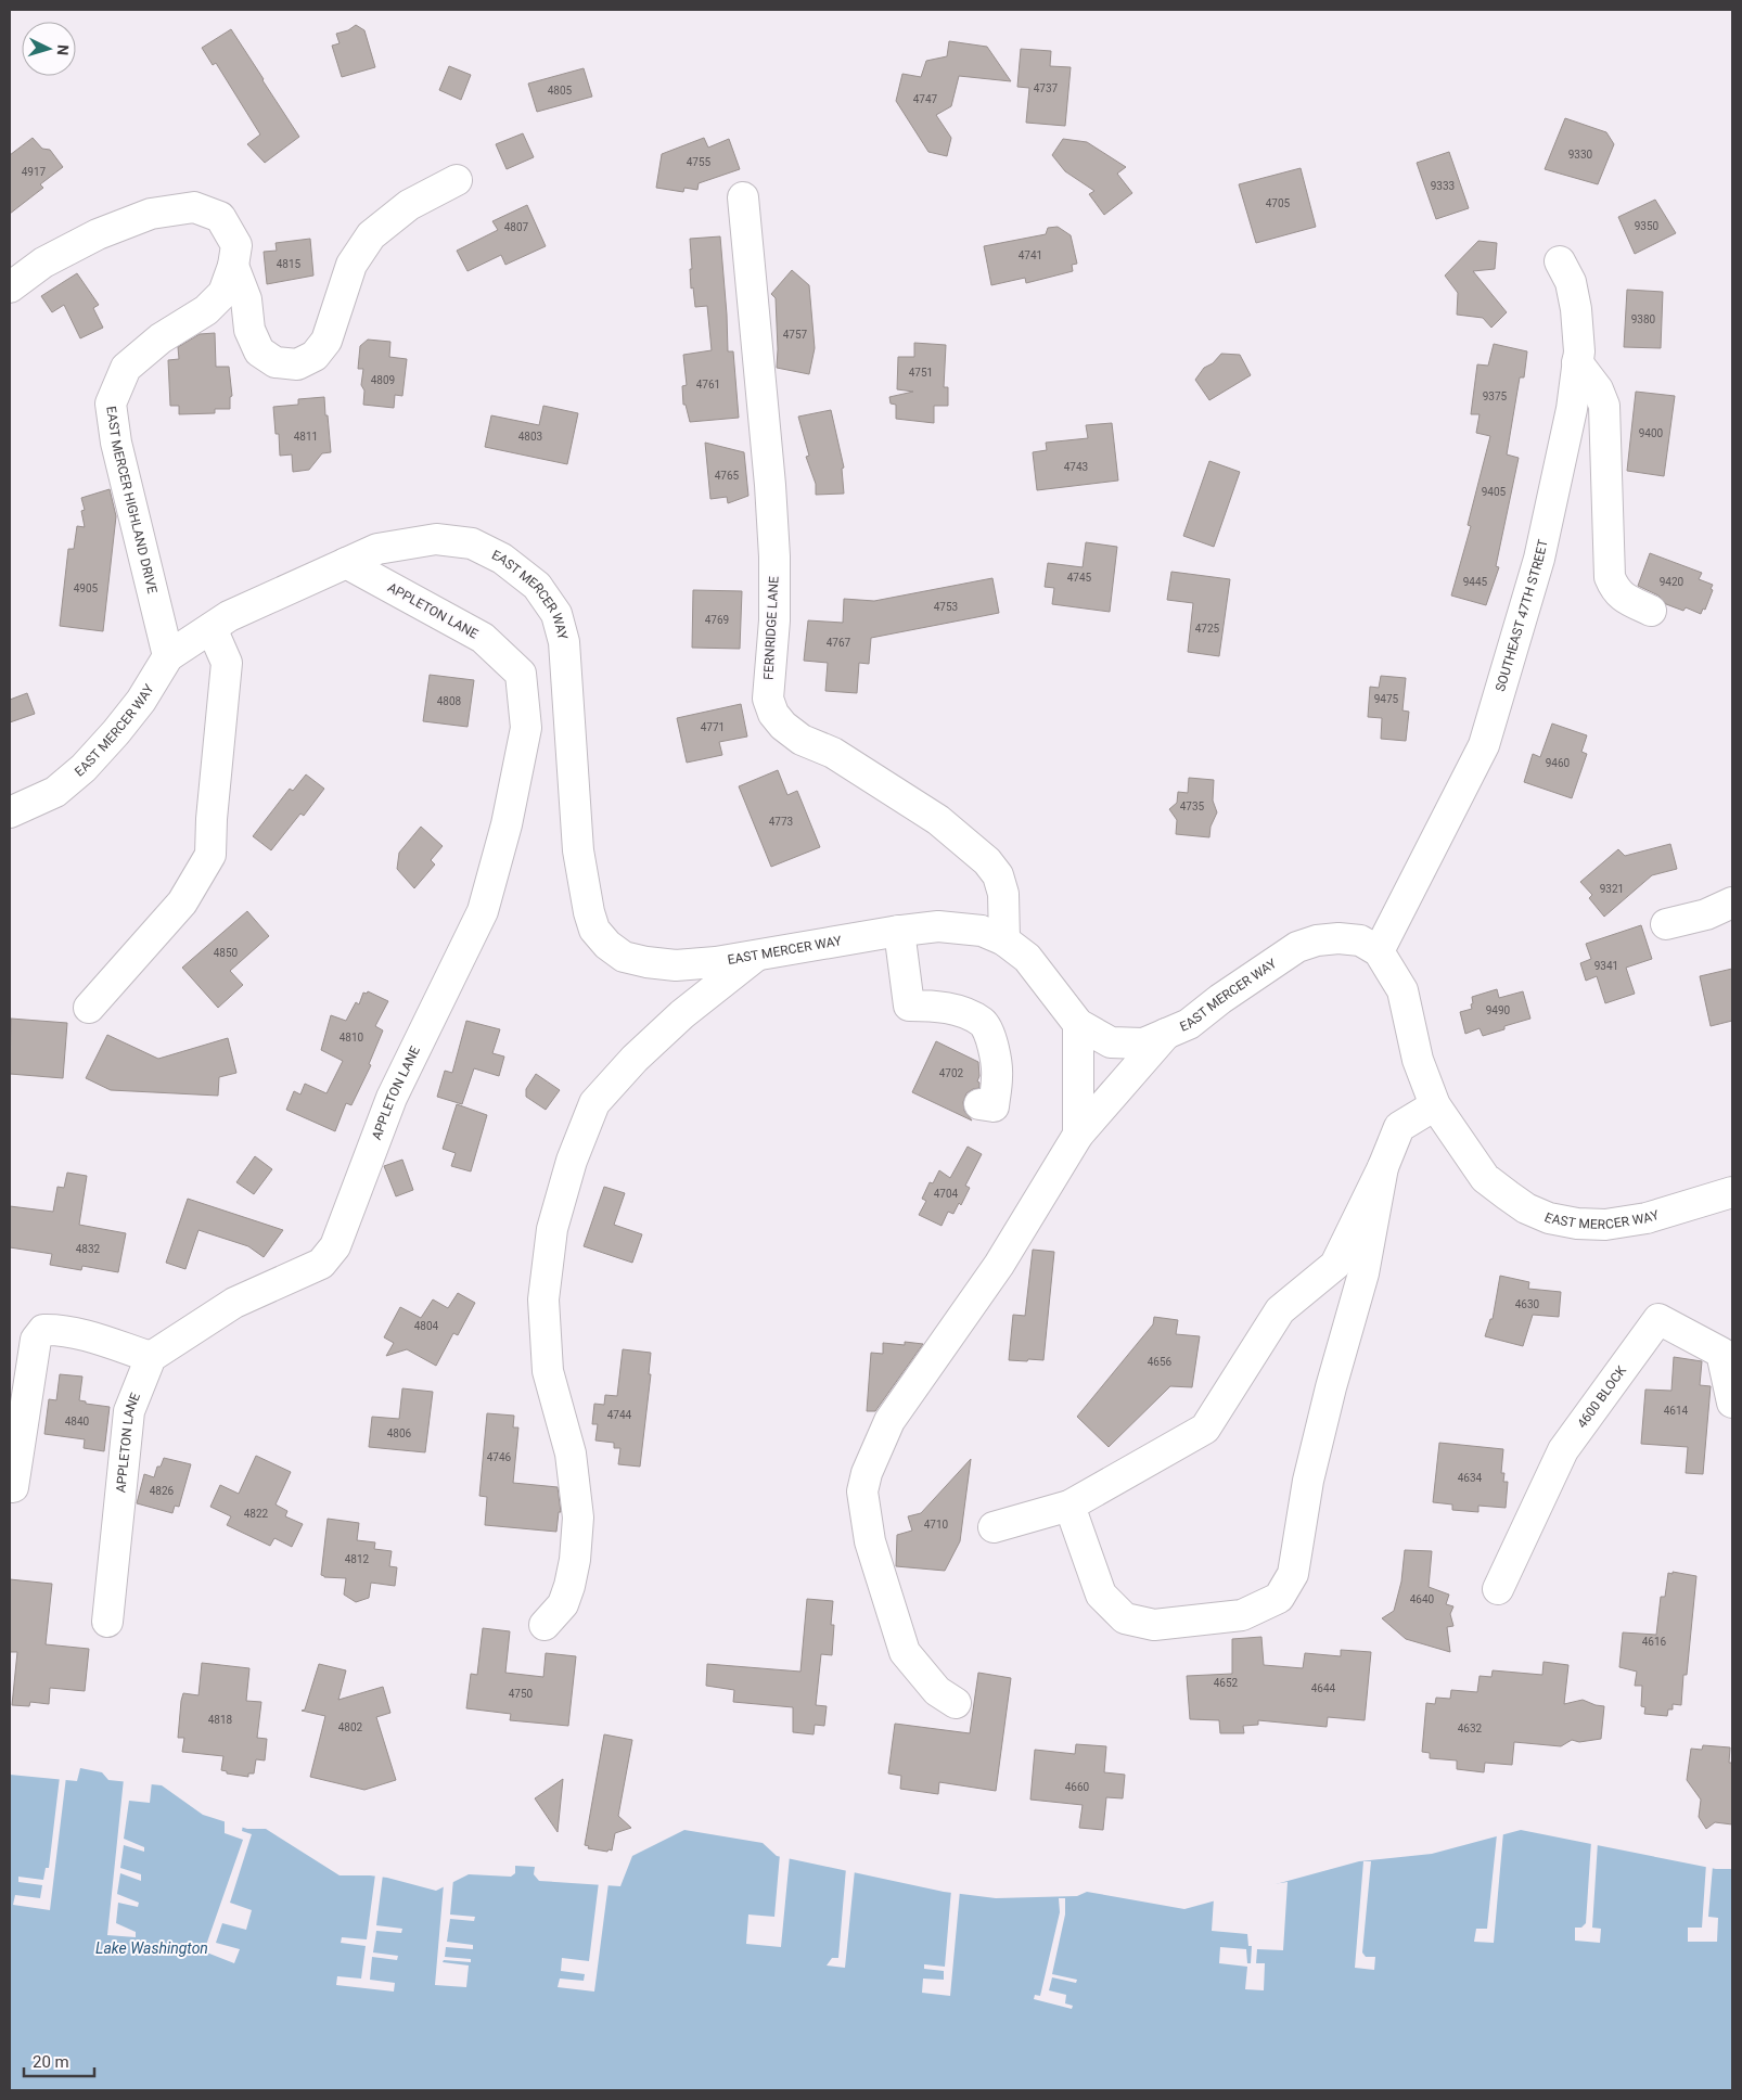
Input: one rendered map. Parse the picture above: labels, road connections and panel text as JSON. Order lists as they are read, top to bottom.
{
  "streets": {
    "street": [
      "EAST MERCER HIGHLAND DRIVE",
      "EAST MERCER WAY",
      "APPLETON LANE",
      "SOUTHEAST 47TH STREET",
      "FERNRIDGE LANE",
      "4600 BLOCK"
    ]
  },
  "crossings": [
    ["EAST MERCER HIGHLAND DRIVE", "EAST MERCER WAY"],
    ["EAST MERCER WAY", "APPLETON LANE"],
    ["EAST MERCER WAY", "SOUTHEAST 47TH STREET"],
    ["EAST MERCER WAY", "FERNRIDGE LANE"]
  ],
  "water": ["Lake Washington"],
  "house_numbers": [
    "4737",
    "4805",
    "4747",
    "9330",
    "4755",
    "4917",
    "9333",
    "4705",
    "9350",
    "4807",
    "4741",
    "4815",
    "9380",
    "4757",
    "4751",
    "4809",
    "4761",
    "9375",
    "9400",
    "4811",
    "4803",
    "4743",
    "4765",
    "9405",
    "4745",
    "9445",
    "9420",
    "4905",
    "4753",
    "4769",
    "4725",
    "4767",
    "9475",
    "4808",
    "4771",
    "9460",
    "4735",
    "4773",
    "9321",
    "4850",
    "9341",
    "9490",
    "4810",
    "4702",
    "4704",
    "4832",
    "4630",
    "4804",
    "4656",
    "4614",
    "4744",
    "4840",
    "4806",
    "4746",
    "4634",
    "4826",
    "4822",
    "4710",
    "4812",
    "4640",
    "4616",
    "4652",
    "4644",
    "4750",
    "4818",
    "4802",
    "4632",
    "4660"
  ],
  "scale_bar": "20 m",
  "north": "right"
}
